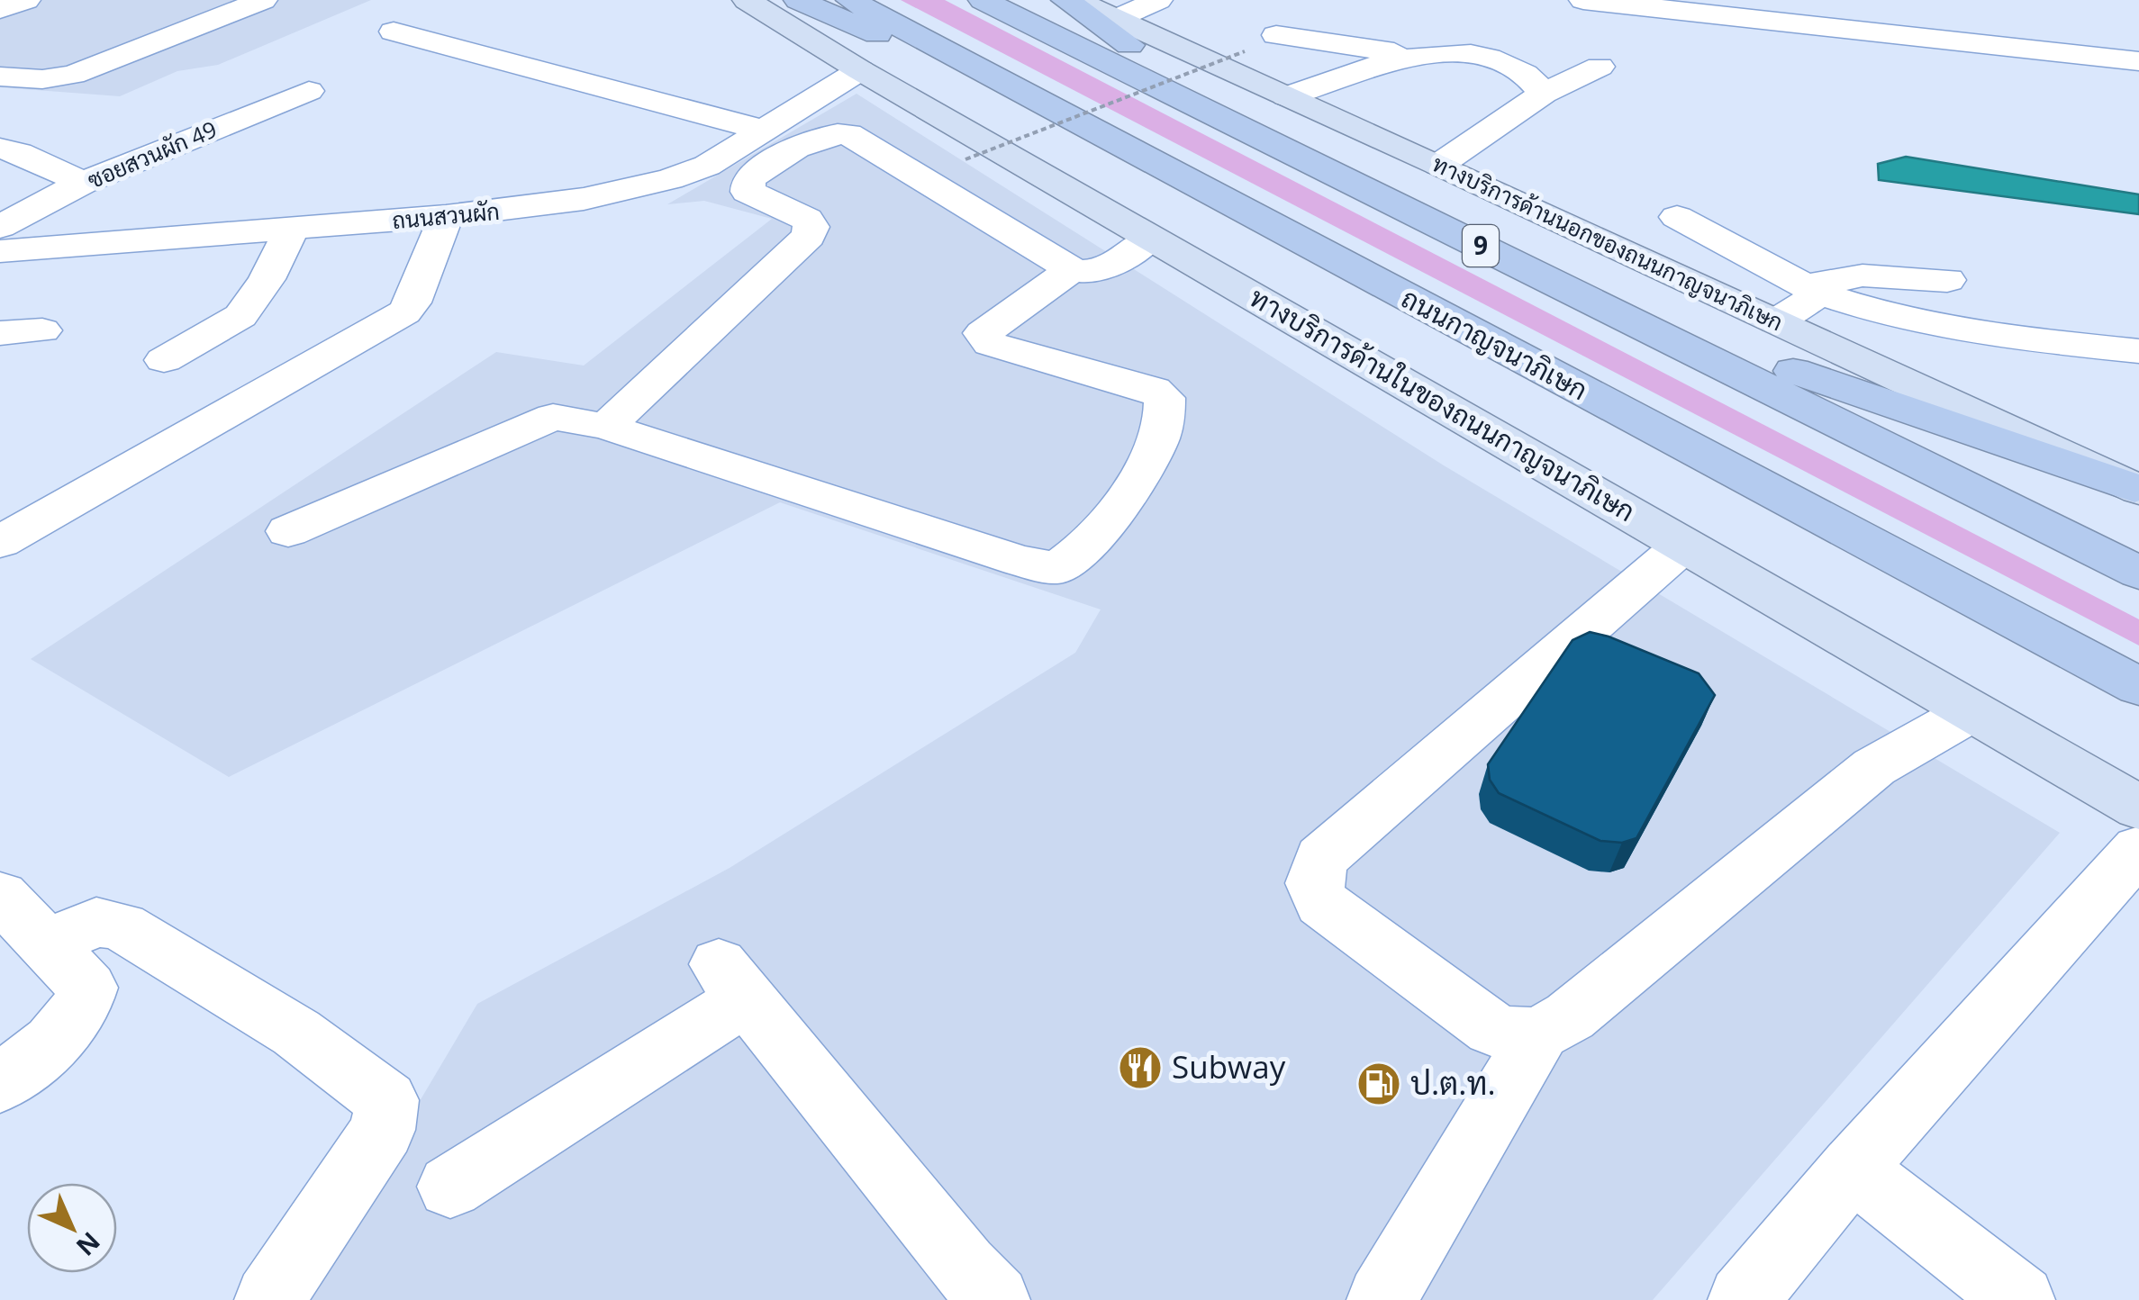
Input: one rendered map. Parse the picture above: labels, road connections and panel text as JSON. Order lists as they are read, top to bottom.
{
  "streets": {
    "highway": ["9", "ถนนกาญจนาภิเษก"],
    "main road": ["ทางบริการด้านนอกของถนนกาญจนาภิเษก", "ทางบริการด้านในของถนนกาญจนาภิเษก"],
    "street": ["ซอยสวนผัก 49", "ถนนสวนผัก"]
  },
  "crossings": [
    ["ถนนสวนผัก", "ทางบริการด้านในของถนนกาญจนาภิเษก"]
  ],
  "places": {
    "restaurant": ["Subway"],
    "fuel station": ["ป.ต.ท."]
  },
  "north": "bottom right"
}
